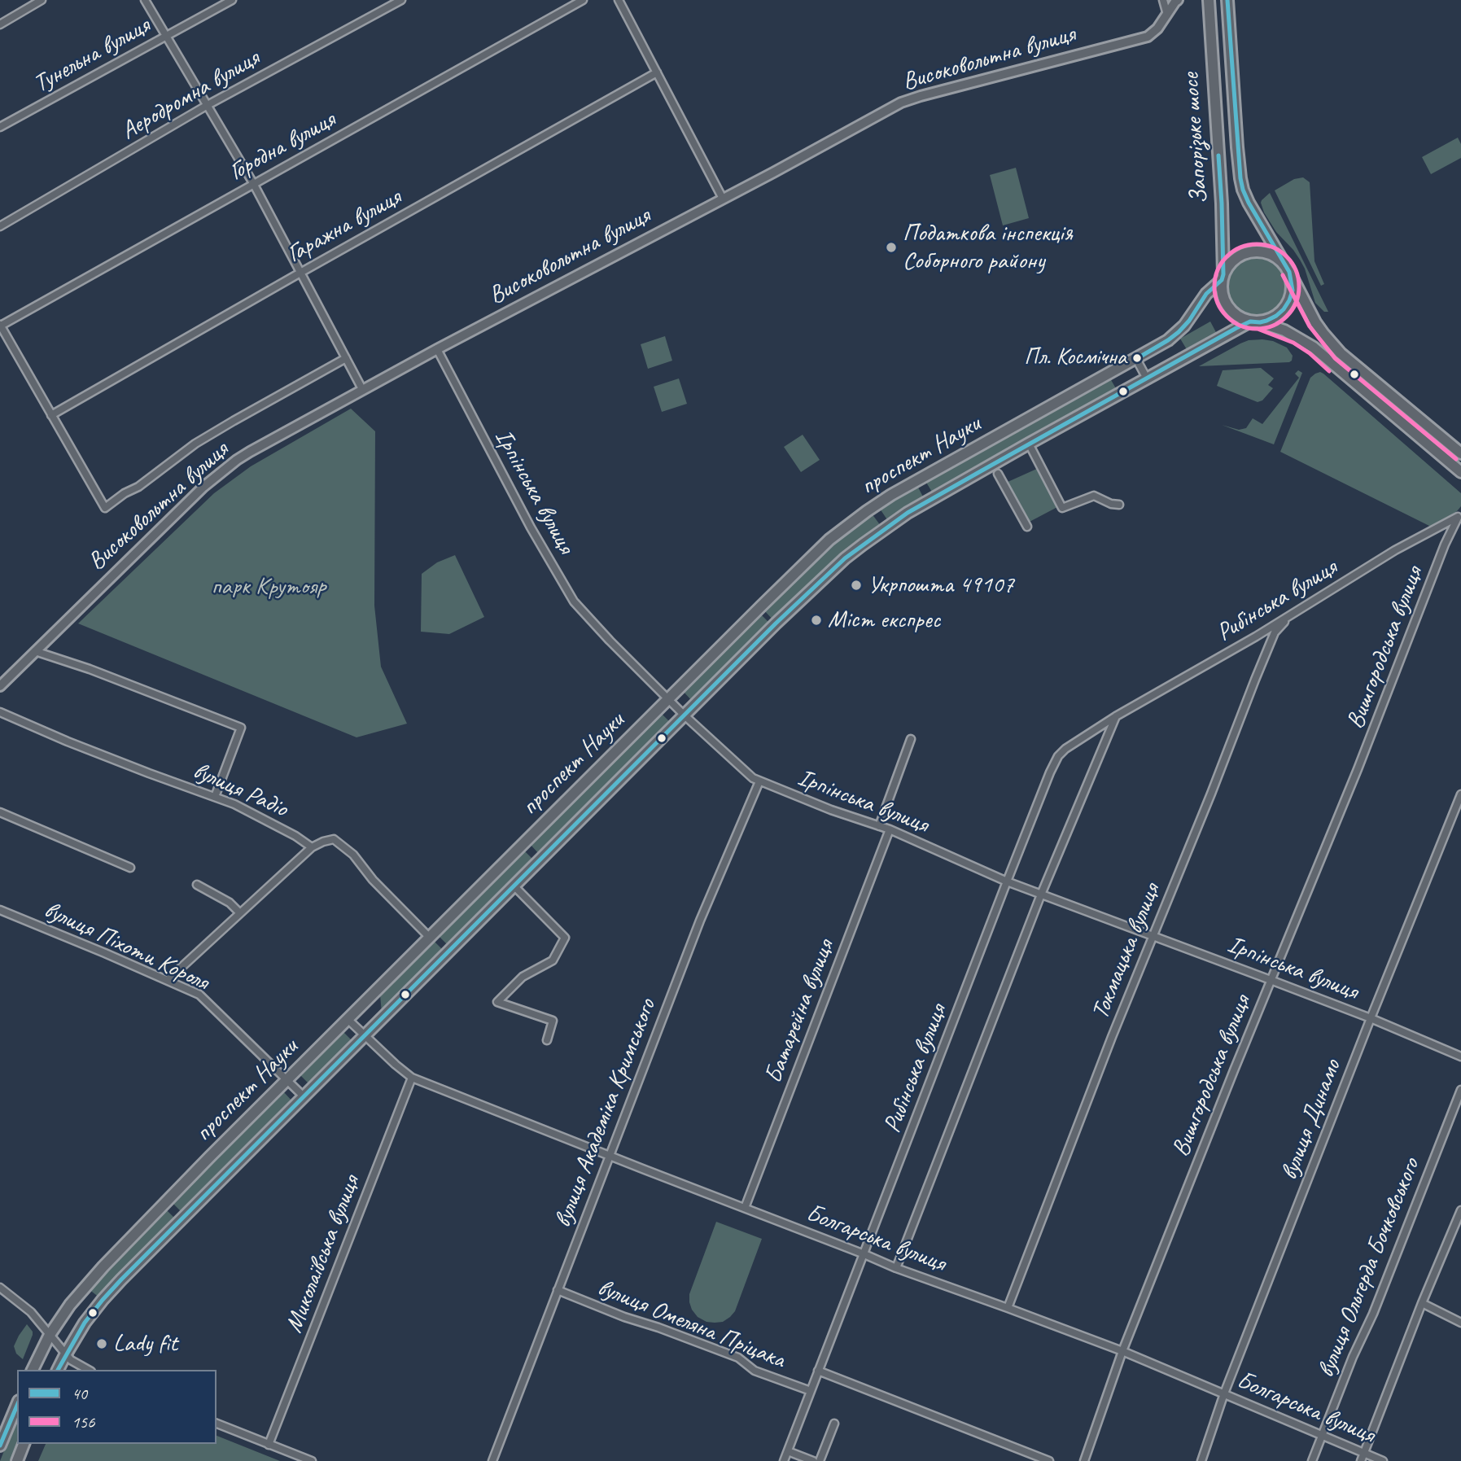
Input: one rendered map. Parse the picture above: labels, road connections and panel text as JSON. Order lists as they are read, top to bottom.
{
  "streets": {
    "main road": ["Високовольтна вулиця", "Запорізьке шосе", "проспект Науки"],
    "street": [
      "Тунельна вулиця",
      "Аеродромна вулиця",
      "Городна вулиця",
      "Гаражна вулиця",
      "Ірпінська вулиця",
      "Рибінська вулиця",
      "Вишгородська вулиця",
      "вулиця Радіо",
      "вулиця Піхоти Короля",
      "Токмацька вулиця",
      "Батарейна вулиця",
      "вулиця Академіка Кримського",
      "вулиця Динамо",
      "Болгарська вулиця",
      "Миколаївська вулиця",
      "вулиця Ольгерда Бочковського",
      "вулиця Омеляна Пріцака"
    ]
  },
  "crossings": [
    ["Високовольтна вулиця", "Гаражна вулиця"],
    ["Високовольтна вулиця", "Ірпінська вулиця"],
    ["Запорізьке шосе", "проспект Науки"],
    ["проспект Науки", "Ірпінська вулиця"],
    ["проспект Науки", "вулиця Піхоти Короля"],
    ["проспект Науки", "Болгарська вулиця"],
    ["Ірпінська вулиця", "Рибінська вулиця"],
    ["Ірпінська вулиця", "Вишгородська вулиця"],
    ["Ірпінська вулиця", "Токмацька вулиця"],
    ["Ірпінська вулиця", "Батарейна вулиця"],
    ["Ірпінська вулиця", "вулиця Академіка Кримського"],
    ["Ірпінська вулиця", "вулиця Динамо"],
    ["Рибінська вулиця", "Вишгородська вулиця"],
    ["Рибінська вулиця", "Токмацька вулиця"],
    ["Рибінська вулиця", "Болгарська вулиця"],
    ["Рибінська вулиця", "вулиця Омеляна Пріцака"],
    ["Вишгородська вулиця", "Болгарська вулиця"],
    ["Токмацька вулиця", "Болгарська вулиця"],
    ["Батарейна вулиця", "Болгарська вулиця"],
    ["вулиця Академіка Кримського", "Болгарська вулиця"],
    ["вулиця Академіка Кримського", "вулиця Омеляна Пріцака"],
    ["вулиця Динамо", "Болгарська вулиця"],
    ["Болгарська вулиця", "Миколаївська вулиця"],
    ["Болгарська вулиця", "вулиця Ольгерда Бочковського"]
  ],
  "parks": ["парк Крутояр"],
  "places": [
    "Податкова інспекція Соборного району",
    "Пл. Космічна",
    "Укрпошта 49107",
    "Міст експрес",
    "Lady fit"
  ],
  "lines": ["transit line 40", "transit line 156"],
  "legend": ["40", "156"]
}
